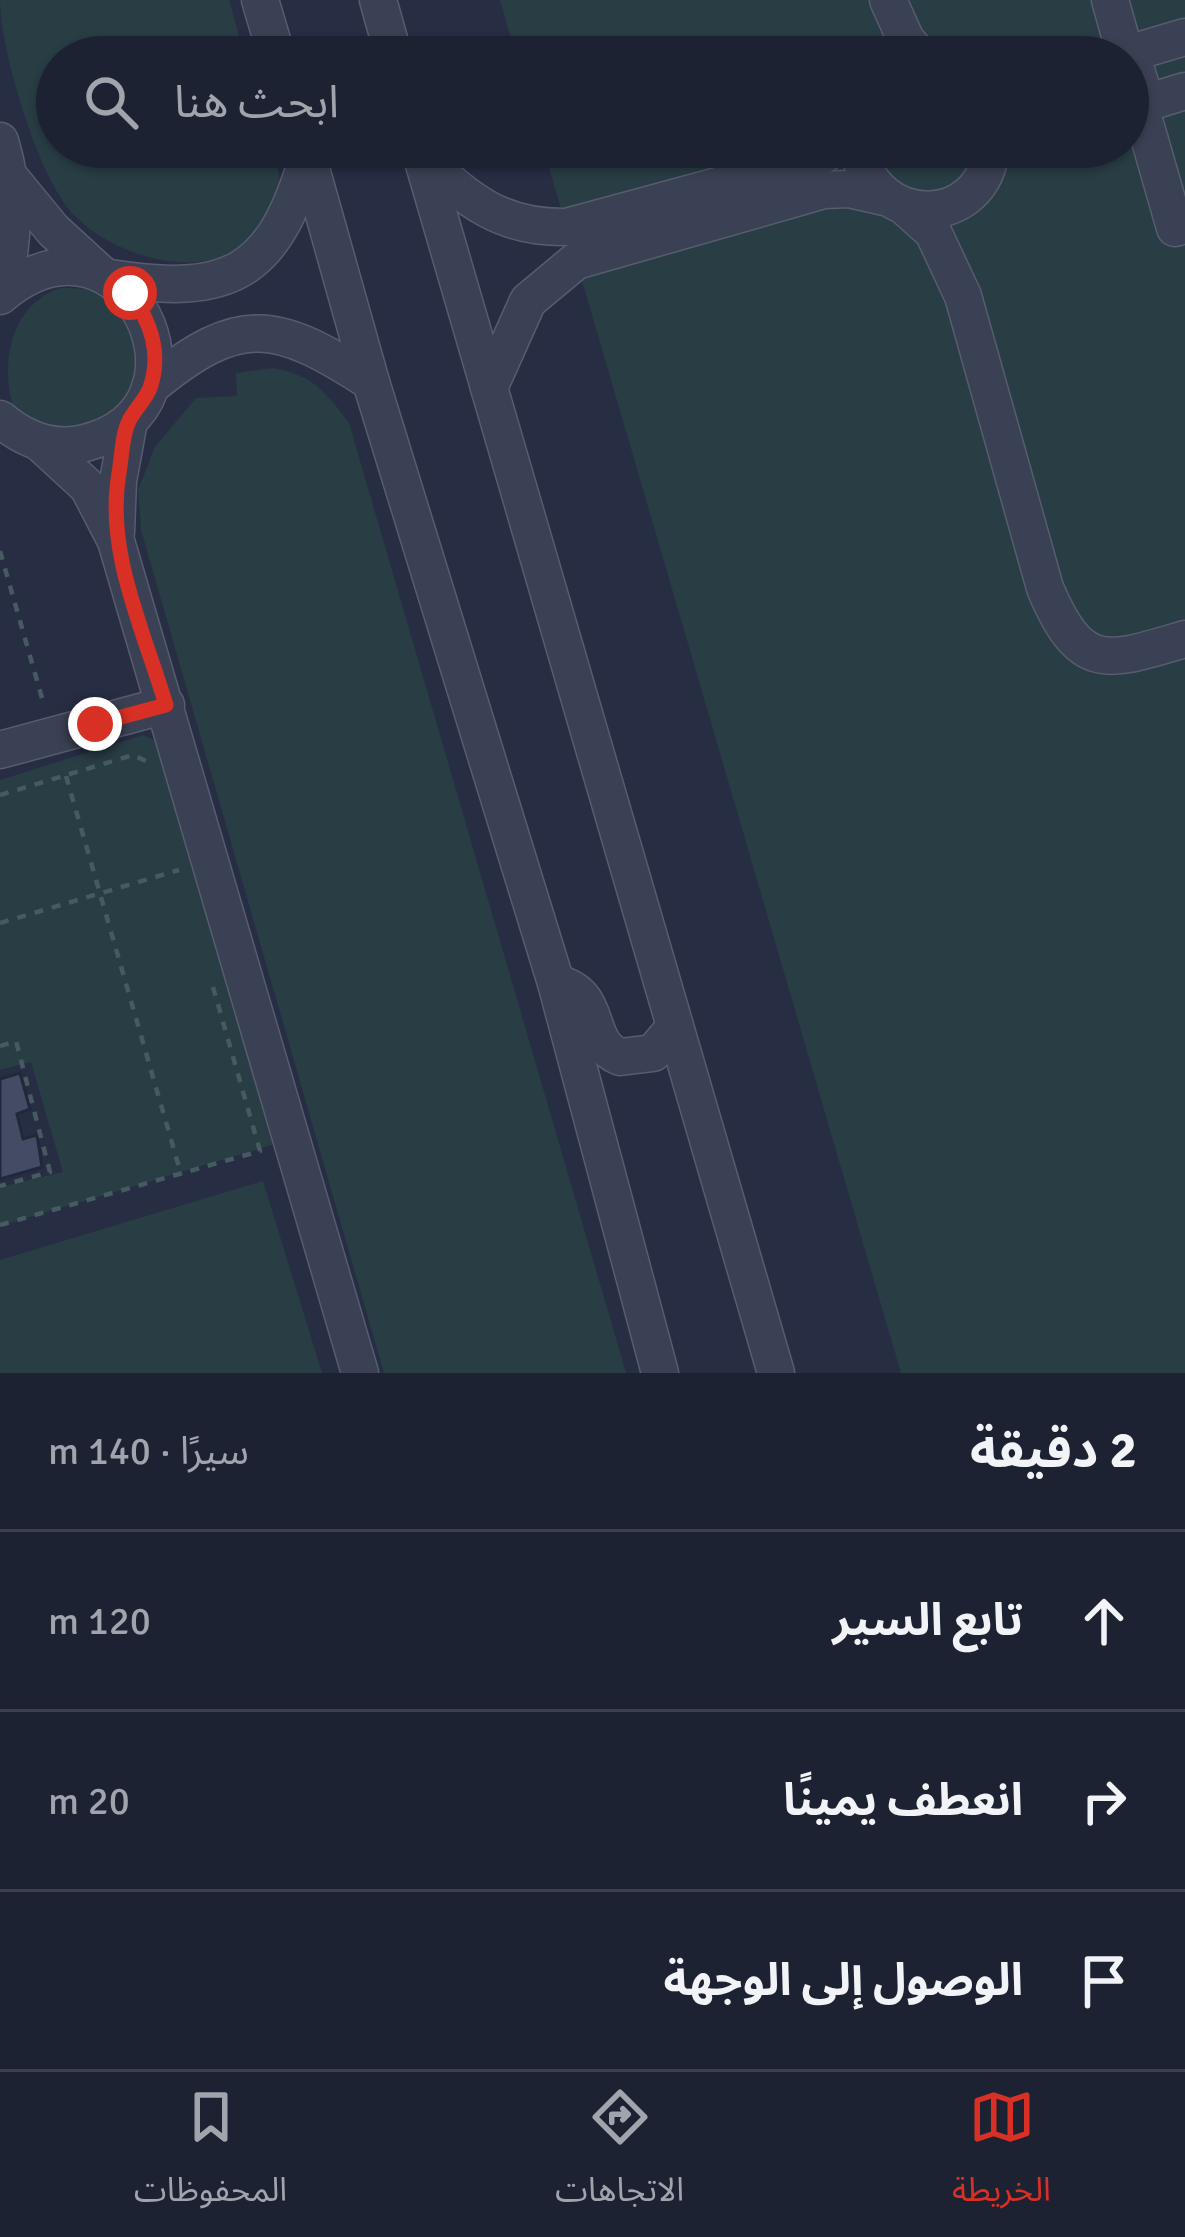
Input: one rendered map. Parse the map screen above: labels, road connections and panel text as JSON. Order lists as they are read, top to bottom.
{
  "page": {
    "search": "ابحث هنا",
    "heading": ["2 دقيقة", "سيرًا · 140 m"],
    "list": [
      ["تابع السير", "120 m"],
      ["انعطف يمينًا", "20 m"],
      "الوصول إلى الوجهة"
    ],
    "nav": ["الخريطة", "الاتجاهات", "المحفوظات"]
  }
}
